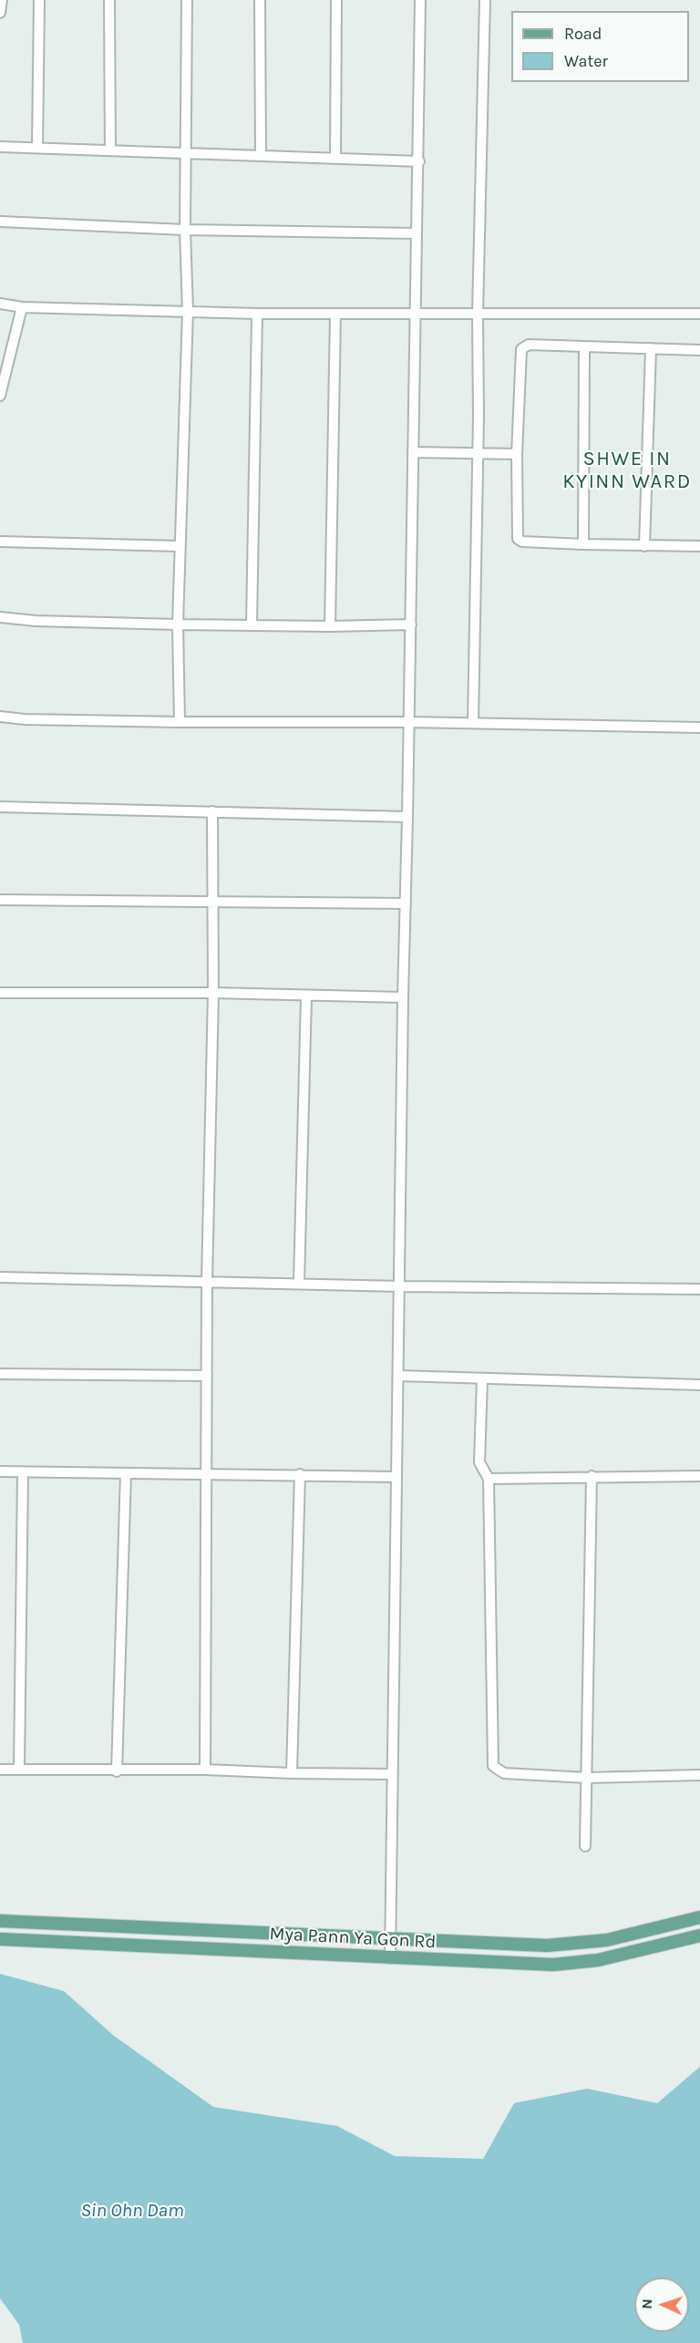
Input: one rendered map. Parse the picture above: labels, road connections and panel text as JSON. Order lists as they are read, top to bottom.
{
  "streets": {
    "main road": ["Mya Pann Ya Gon Rd"]
  },
  "districts": ["SHWE IN KYINN WARD"],
  "water": ["Sin Ohn Dam"],
  "legend": ["Road", "Water"],
  "north": "left"
}
